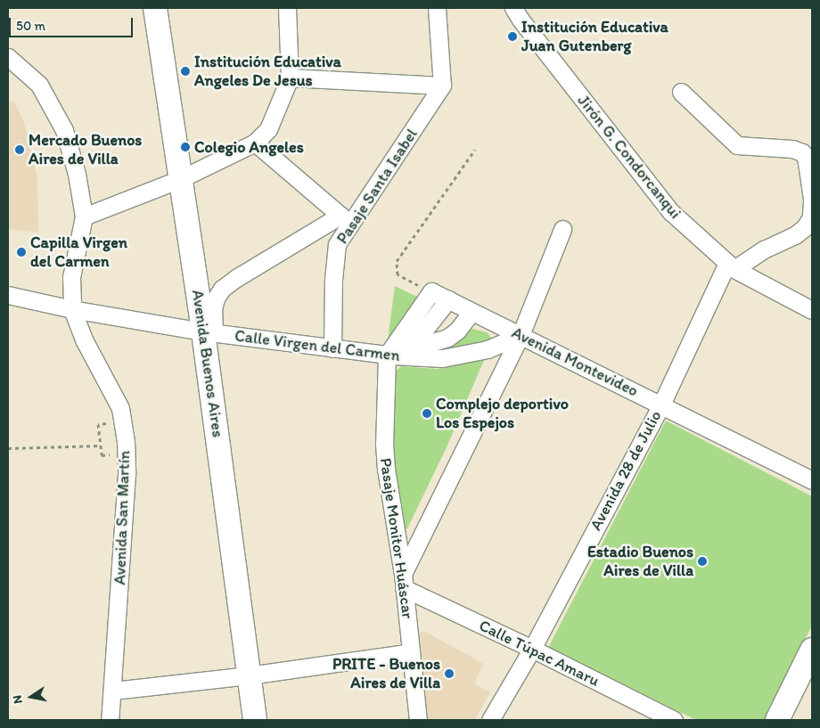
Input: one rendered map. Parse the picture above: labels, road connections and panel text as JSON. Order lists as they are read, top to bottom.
{
  "streets": {
    "street": [
      "Jirón G. Condorcanqui",
      "Pasaje Santa Isabel",
      "Calle Virgen del Carmen",
      "Avenida Montevideo",
      "Avenida Buenos Aires",
      "Avenida 28 de Julio",
      "Avenida San Martín",
      "Pasaje Monitor Huáscar",
      "Calle Túpac Amaru"
    ]
  },
  "crossings": [
    ["Jirón G. Condorcanqui", "Avenida 28 de Julio"],
    ["Pasaje Santa Isabel", "Calle Virgen del Carmen"],
    ["Calle Virgen del Carmen", "Avenida Montevideo"],
    ["Calle Virgen del Carmen", "Avenida Buenos Aires"],
    ["Calle Virgen del Carmen", "Avenida San Martín"],
    ["Calle Virgen del Carmen", "Pasaje Monitor Huáscar"],
    ["Avenida Montevideo", "Avenida 28 de Julio"],
    ["Avenida 28 de Julio", "Calle Túpac Amaru"],
    ["Pasaje Monitor Huáscar", "Calle Túpac Amaru"]
  ],
  "places": [
    "Institución Educativa Juan Gutenberg",
    "Institución Educativa Angeles De Jesus",
    "Colegio Angeles",
    "Mercado Buenos Aires de Villa",
    "Capilla Virgen del Carmen",
    "Complejo deportivo Los Espejos",
    "Estadio Buenos Aires de Villa",
    "PRITE - Buenos Aires de Villa"
  ],
  "scale_bar": "50 m",
  "north": "left"
}
